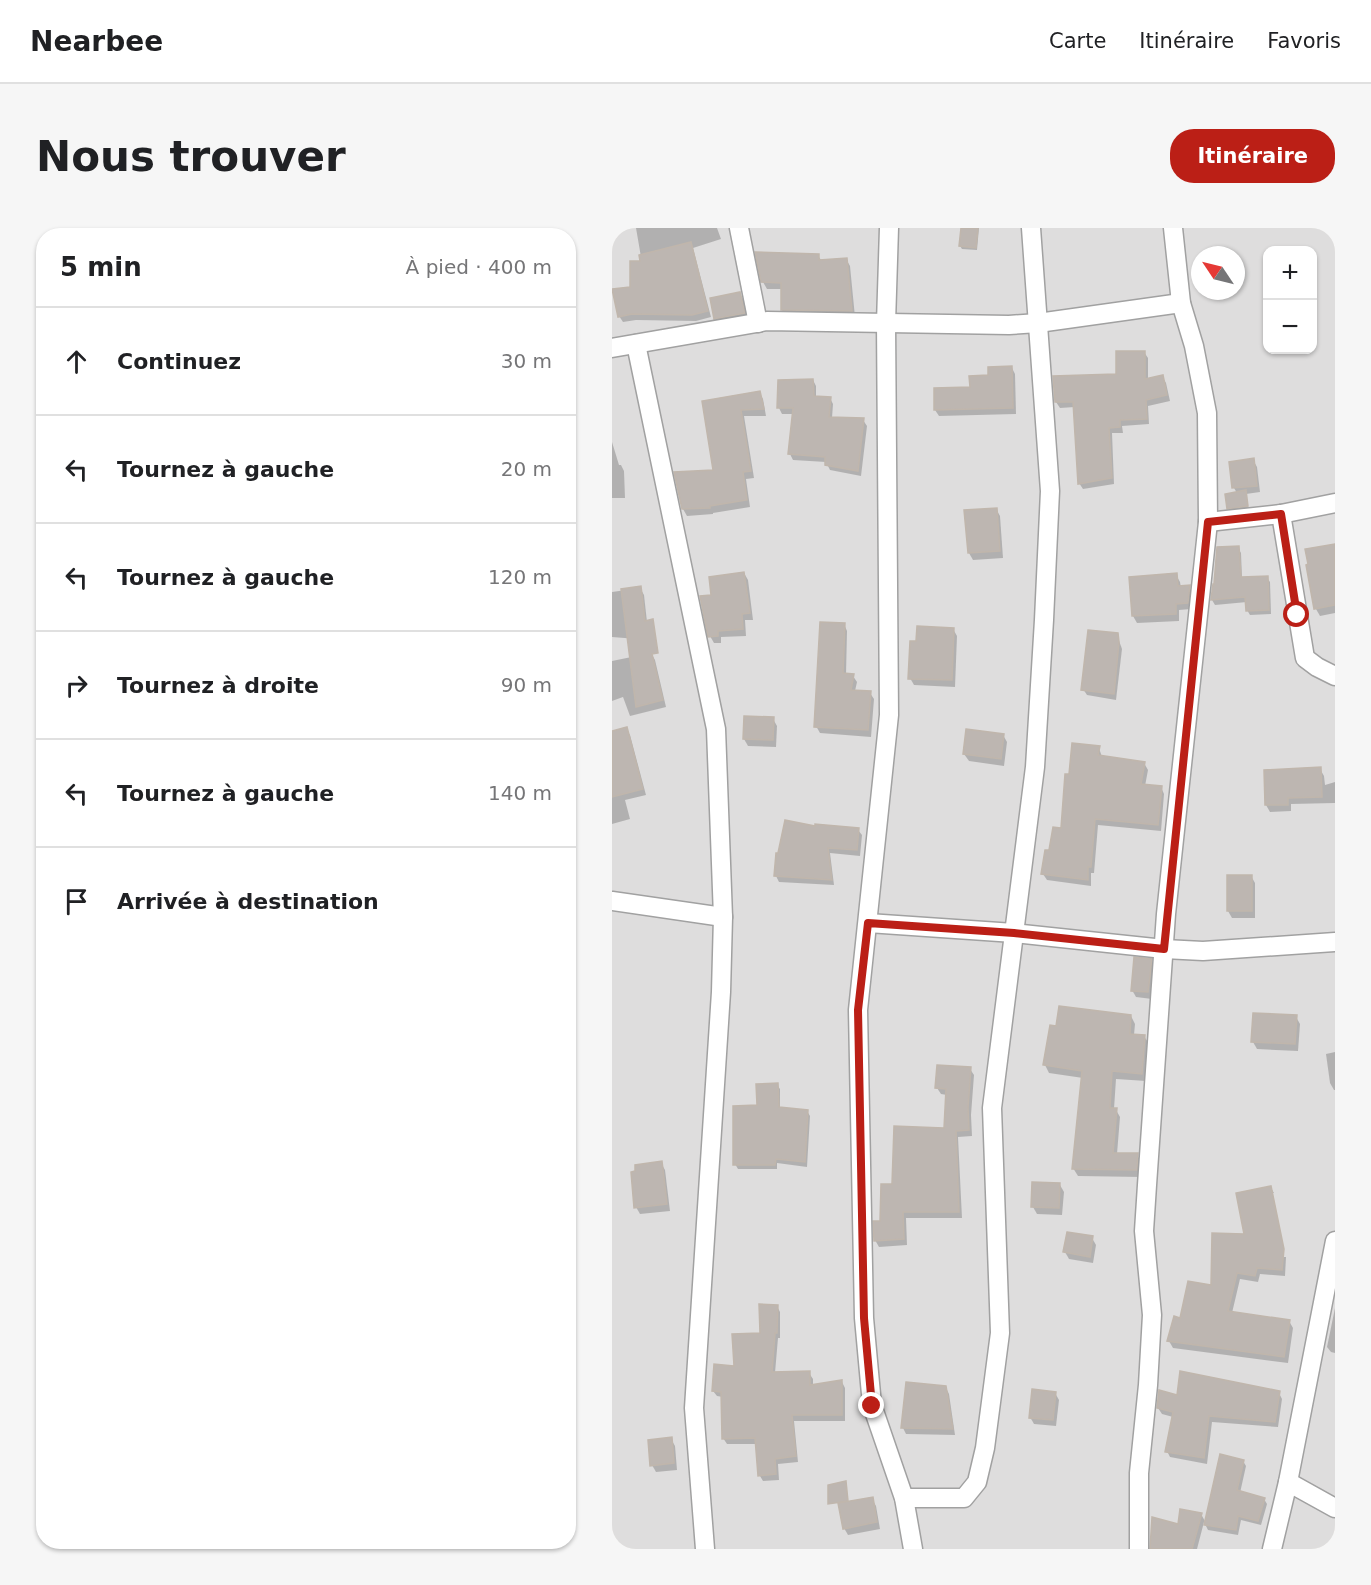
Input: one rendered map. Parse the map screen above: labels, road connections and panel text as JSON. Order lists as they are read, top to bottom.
{
  "north": "top left",
  "page": {
    "header": "Nearbee",
    "nav": ["Carte", "Itinéraire", "Favoris"],
    "buttons": "Itinéraire",
    "title": "Nous trouver",
    "heading": ["5 min", "À pied · 400 m"],
    "map_buttons": ["+", "−"],
    "list": [
      ["Continuez", "30 m"],
      ["Tournez à gauche", "20 m"],
      ["Tournez à gauche", "120 m"],
      ["Tournez à droite", "90 m"],
      ["Tournez à gauche", "140 m"],
      "Arrivée à destination"
    ]
  }
}
